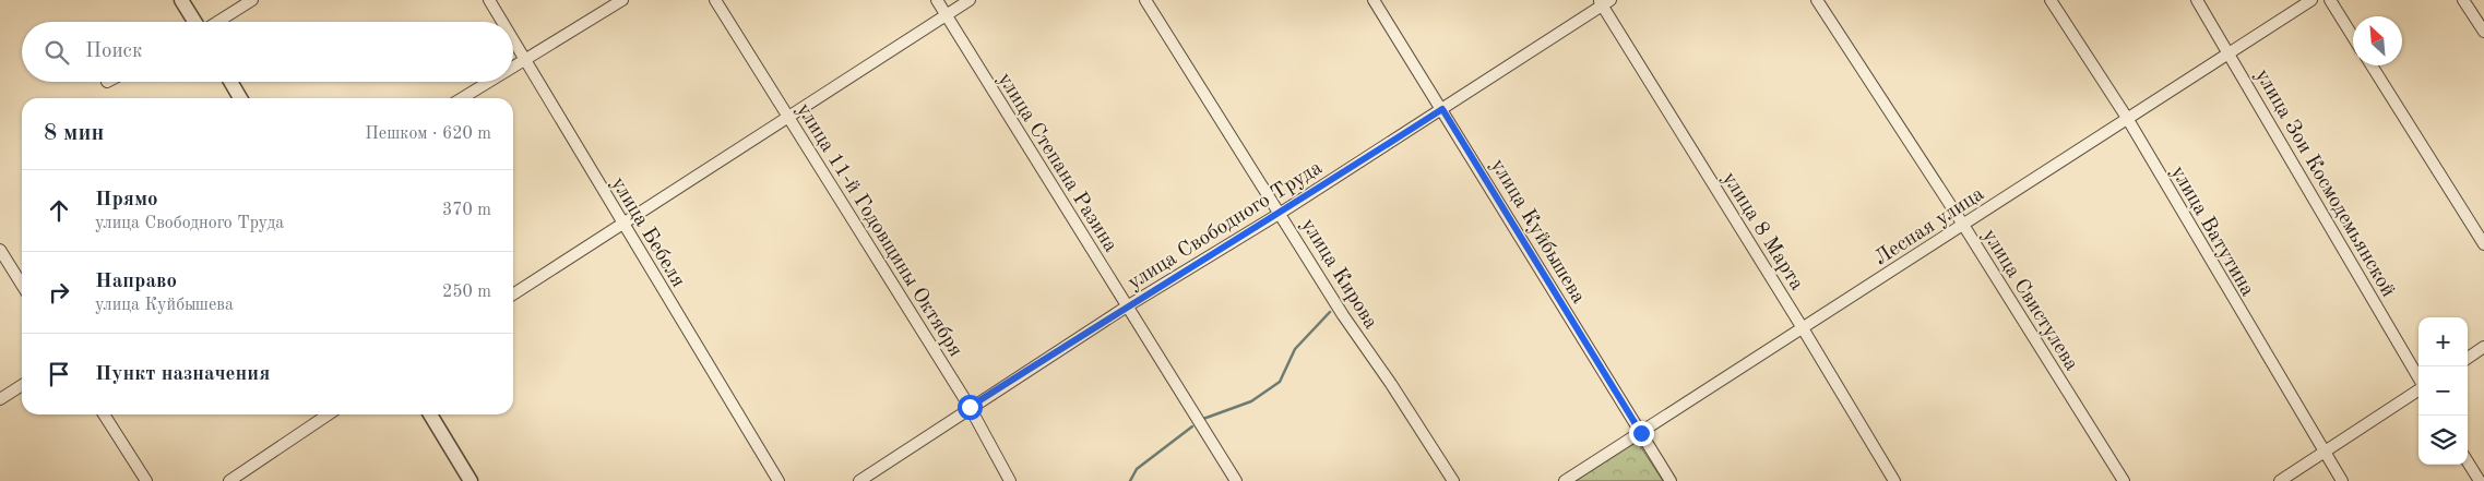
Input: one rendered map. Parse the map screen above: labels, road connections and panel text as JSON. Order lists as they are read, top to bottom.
{
  "streets": {
    "street": [
      "улица Степана Разина",
      "улица Зои Космодемьянской",
      "улица Свободного Труда",
      "Лесная улица",
      "улица 11-й Годовщины Октября",
      "улица Куйбышева",
      "улица 8 Марта",
      "улица Ватутина",
      "улица Бебеля",
      "улица Кирова",
      "улица Свистулева"
    ]
  },
  "crossings": [
    ["улица Степана Разина", "улица Свободного Труда"],
    ["улица Зои Космодемьянской", "Лесная улица"],
    ["улица Свободного Труда", "улица 11-й Годовщины Октября"],
    ["улица Свободного Труда", "улица Куйбышева"],
    ["улица Свободного Труда", "улица 8 Марта"],
    ["улица Свободного Труда", "улица Кирова"],
    ["Лесная улица", "улица Куйбышева"],
    ["Лесная улица", "улица 8 Марта"],
    ["Лесная улица", "улица Ватутина"],
    ["Лесная улица", "улица Свистулева"]
  ],
  "north": "top left",
  "page": {
    "search": "Поиск",
    "heading": ["8 мин", "Пешком · 620 m"],
    "list": [
      ["Прямо", "улица Свободного Труда", "370 m"],
      ["Направо", "улица Куйбышева", "250 m"],
      "Пункт назначения"
    ],
    "map_buttons": ["+", "−"]
  }
}
